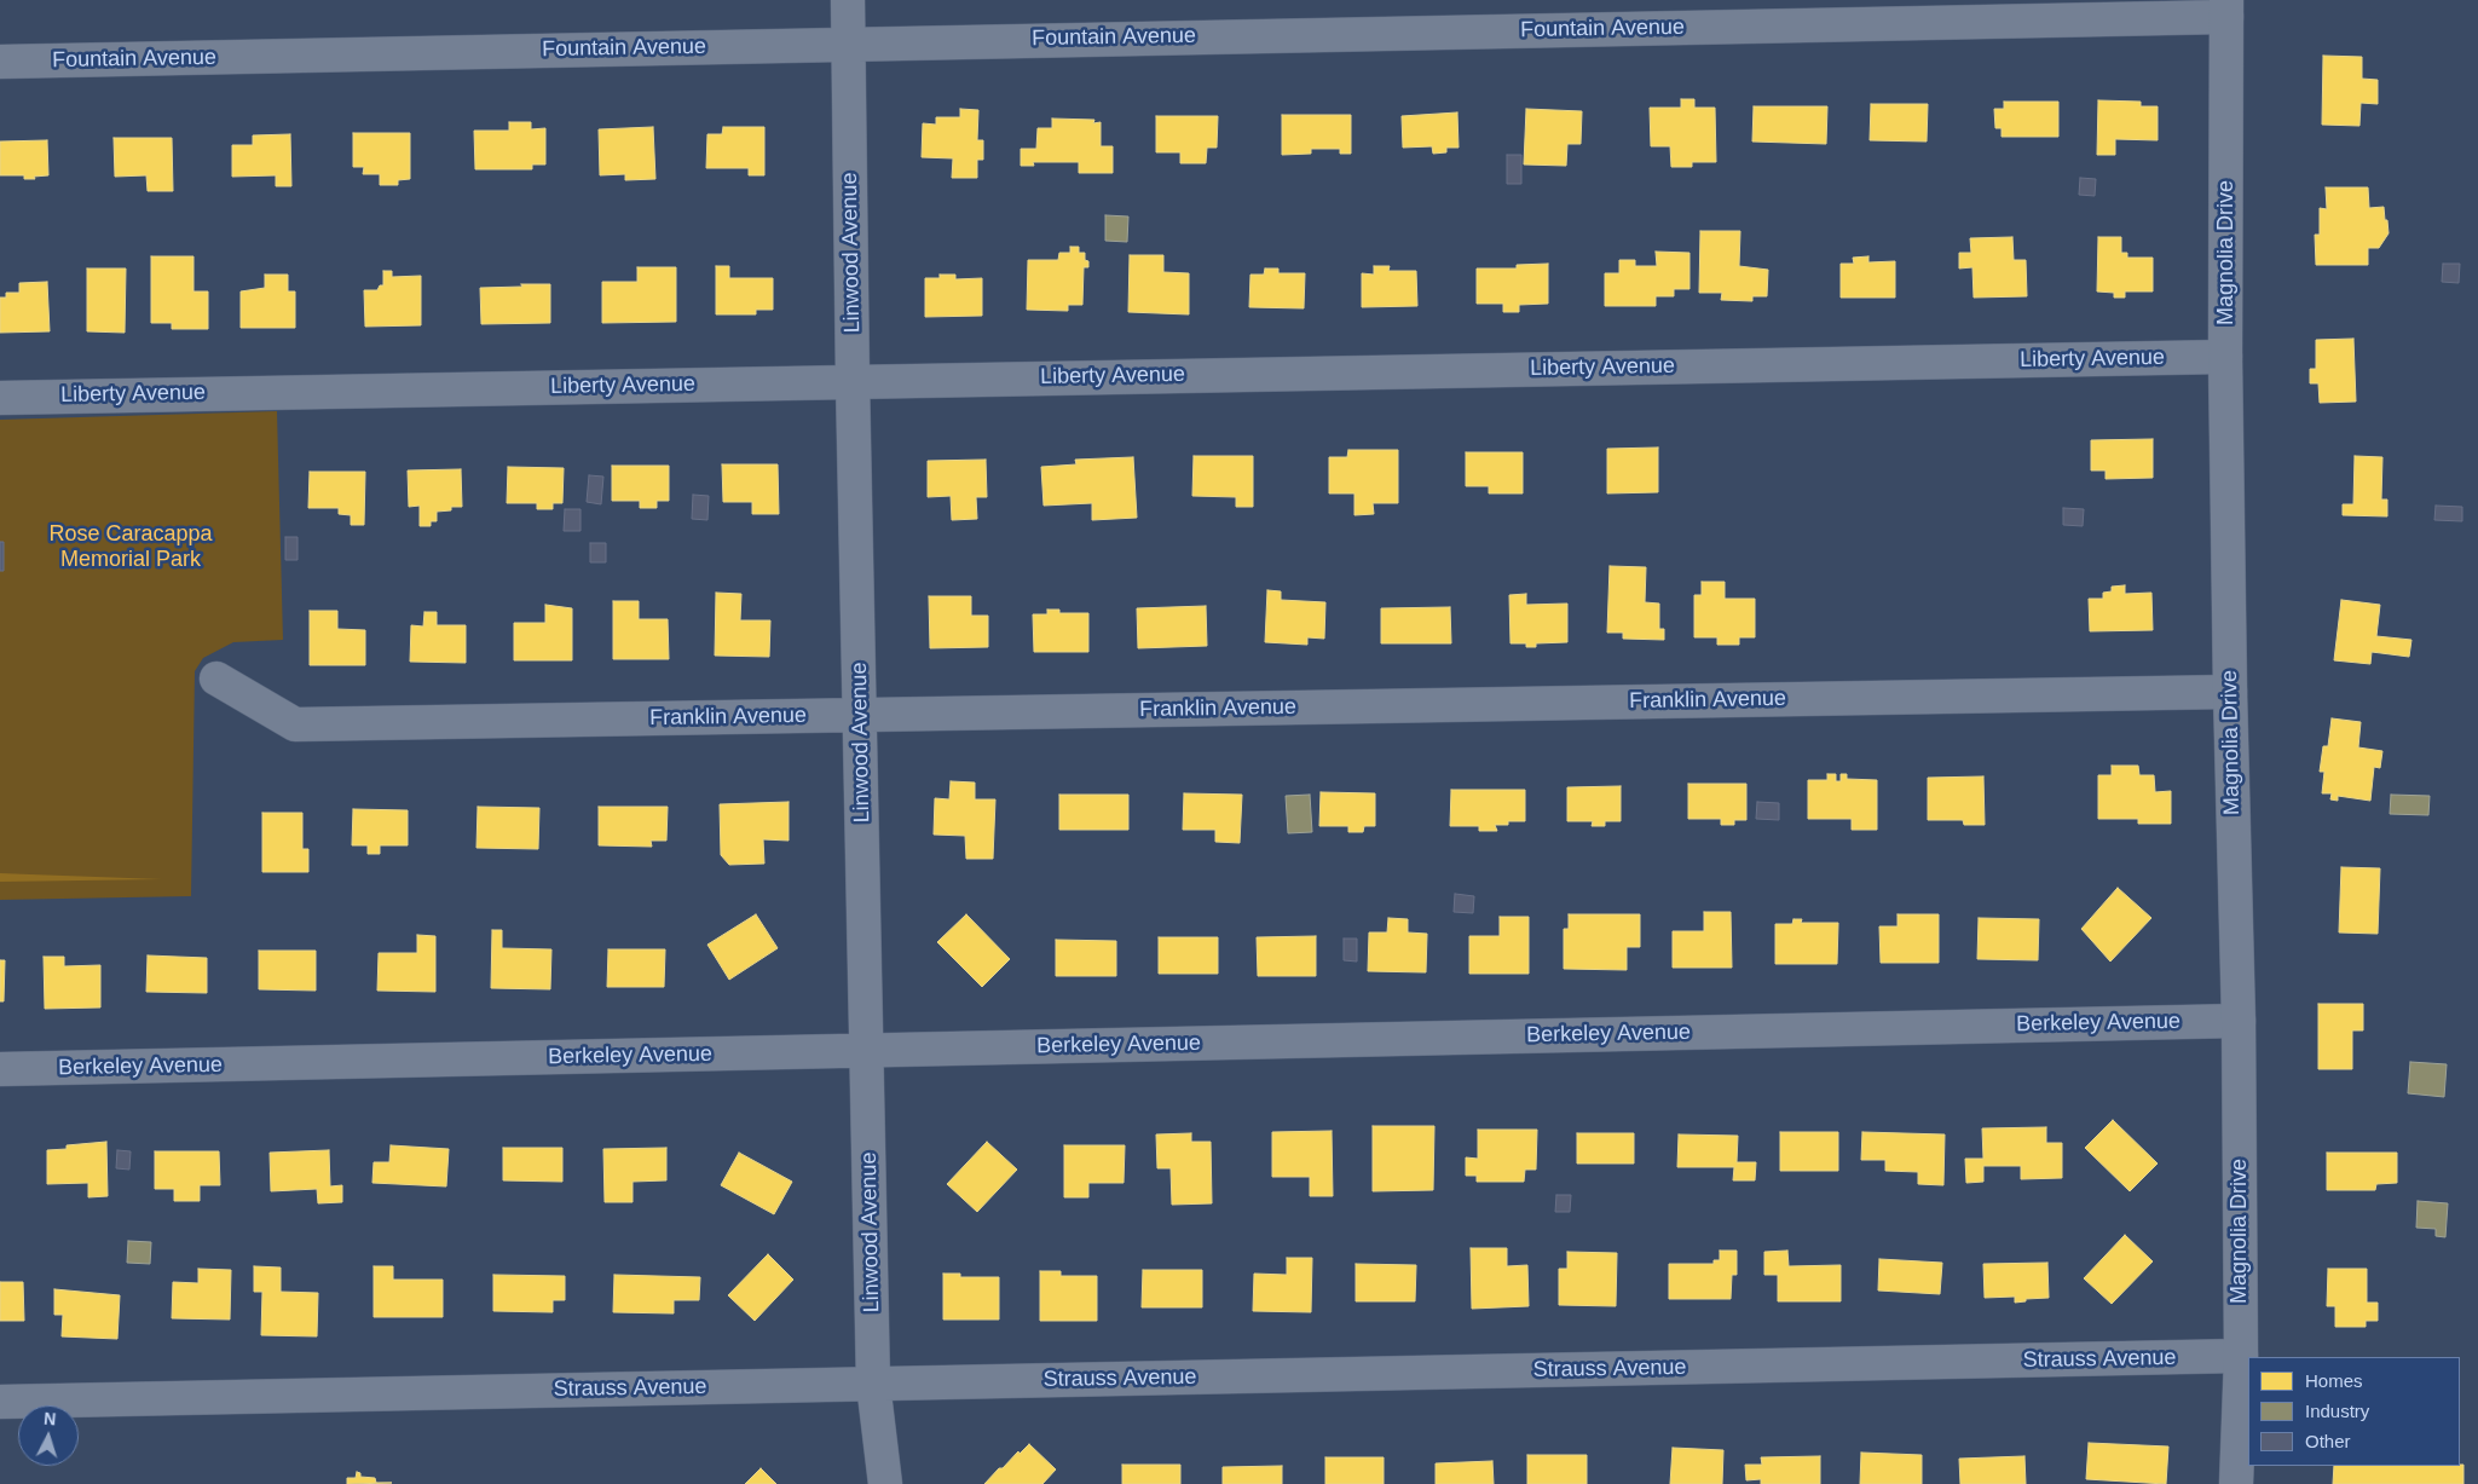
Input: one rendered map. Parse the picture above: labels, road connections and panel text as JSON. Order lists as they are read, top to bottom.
{
  "streets": {
    "street": [
      "Fountain Avenue",
      "Linwood Avenue",
      "Magnolia Drive",
      "Liberty Avenue",
      "Franklin Avenue",
      "Berkeley Avenue",
      "Strauss Avenue"
    ]
  },
  "crossings": [
    ["Fountain Avenue", "Linwood Avenue"],
    ["Fountain Avenue", "Magnolia Drive"],
    ["Linwood Avenue", "Liberty Avenue"],
    ["Linwood Avenue", "Franklin Avenue"],
    ["Linwood Avenue", "Berkeley Avenue"],
    ["Linwood Avenue", "Strauss Avenue"],
    ["Magnolia Drive", "Liberty Avenue"],
    ["Magnolia Drive", "Franklin Avenue"],
    ["Magnolia Drive", "Berkeley Avenue"],
    ["Magnolia Drive", "Strauss Avenue"]
  ],
  "parks": ["Rose Caracappa Memorial Park"],
  "legend": ["Homes", "Industry", "Other"],
  "north": "top"
}
